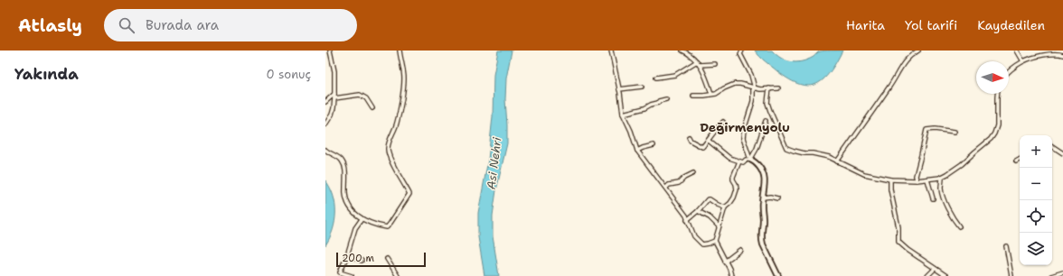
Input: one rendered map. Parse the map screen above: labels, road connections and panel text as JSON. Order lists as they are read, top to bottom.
{
  "districts": ["Değirmenyolu"],
  "water": ["Asi Nehri"],
  "scale_bar": "200 m",
  "north": "right",
  "page": {
    "header": "Atlasly",
    "search": "Burada ara",
    "nav": ["Harita", "Yol tarifi", "Kaydedilen"],
    "heading": ["Yakında", "0 sonuç"],
    "map_buttons": ["+", "−"],
    "scale": "200 m"
  }
}
